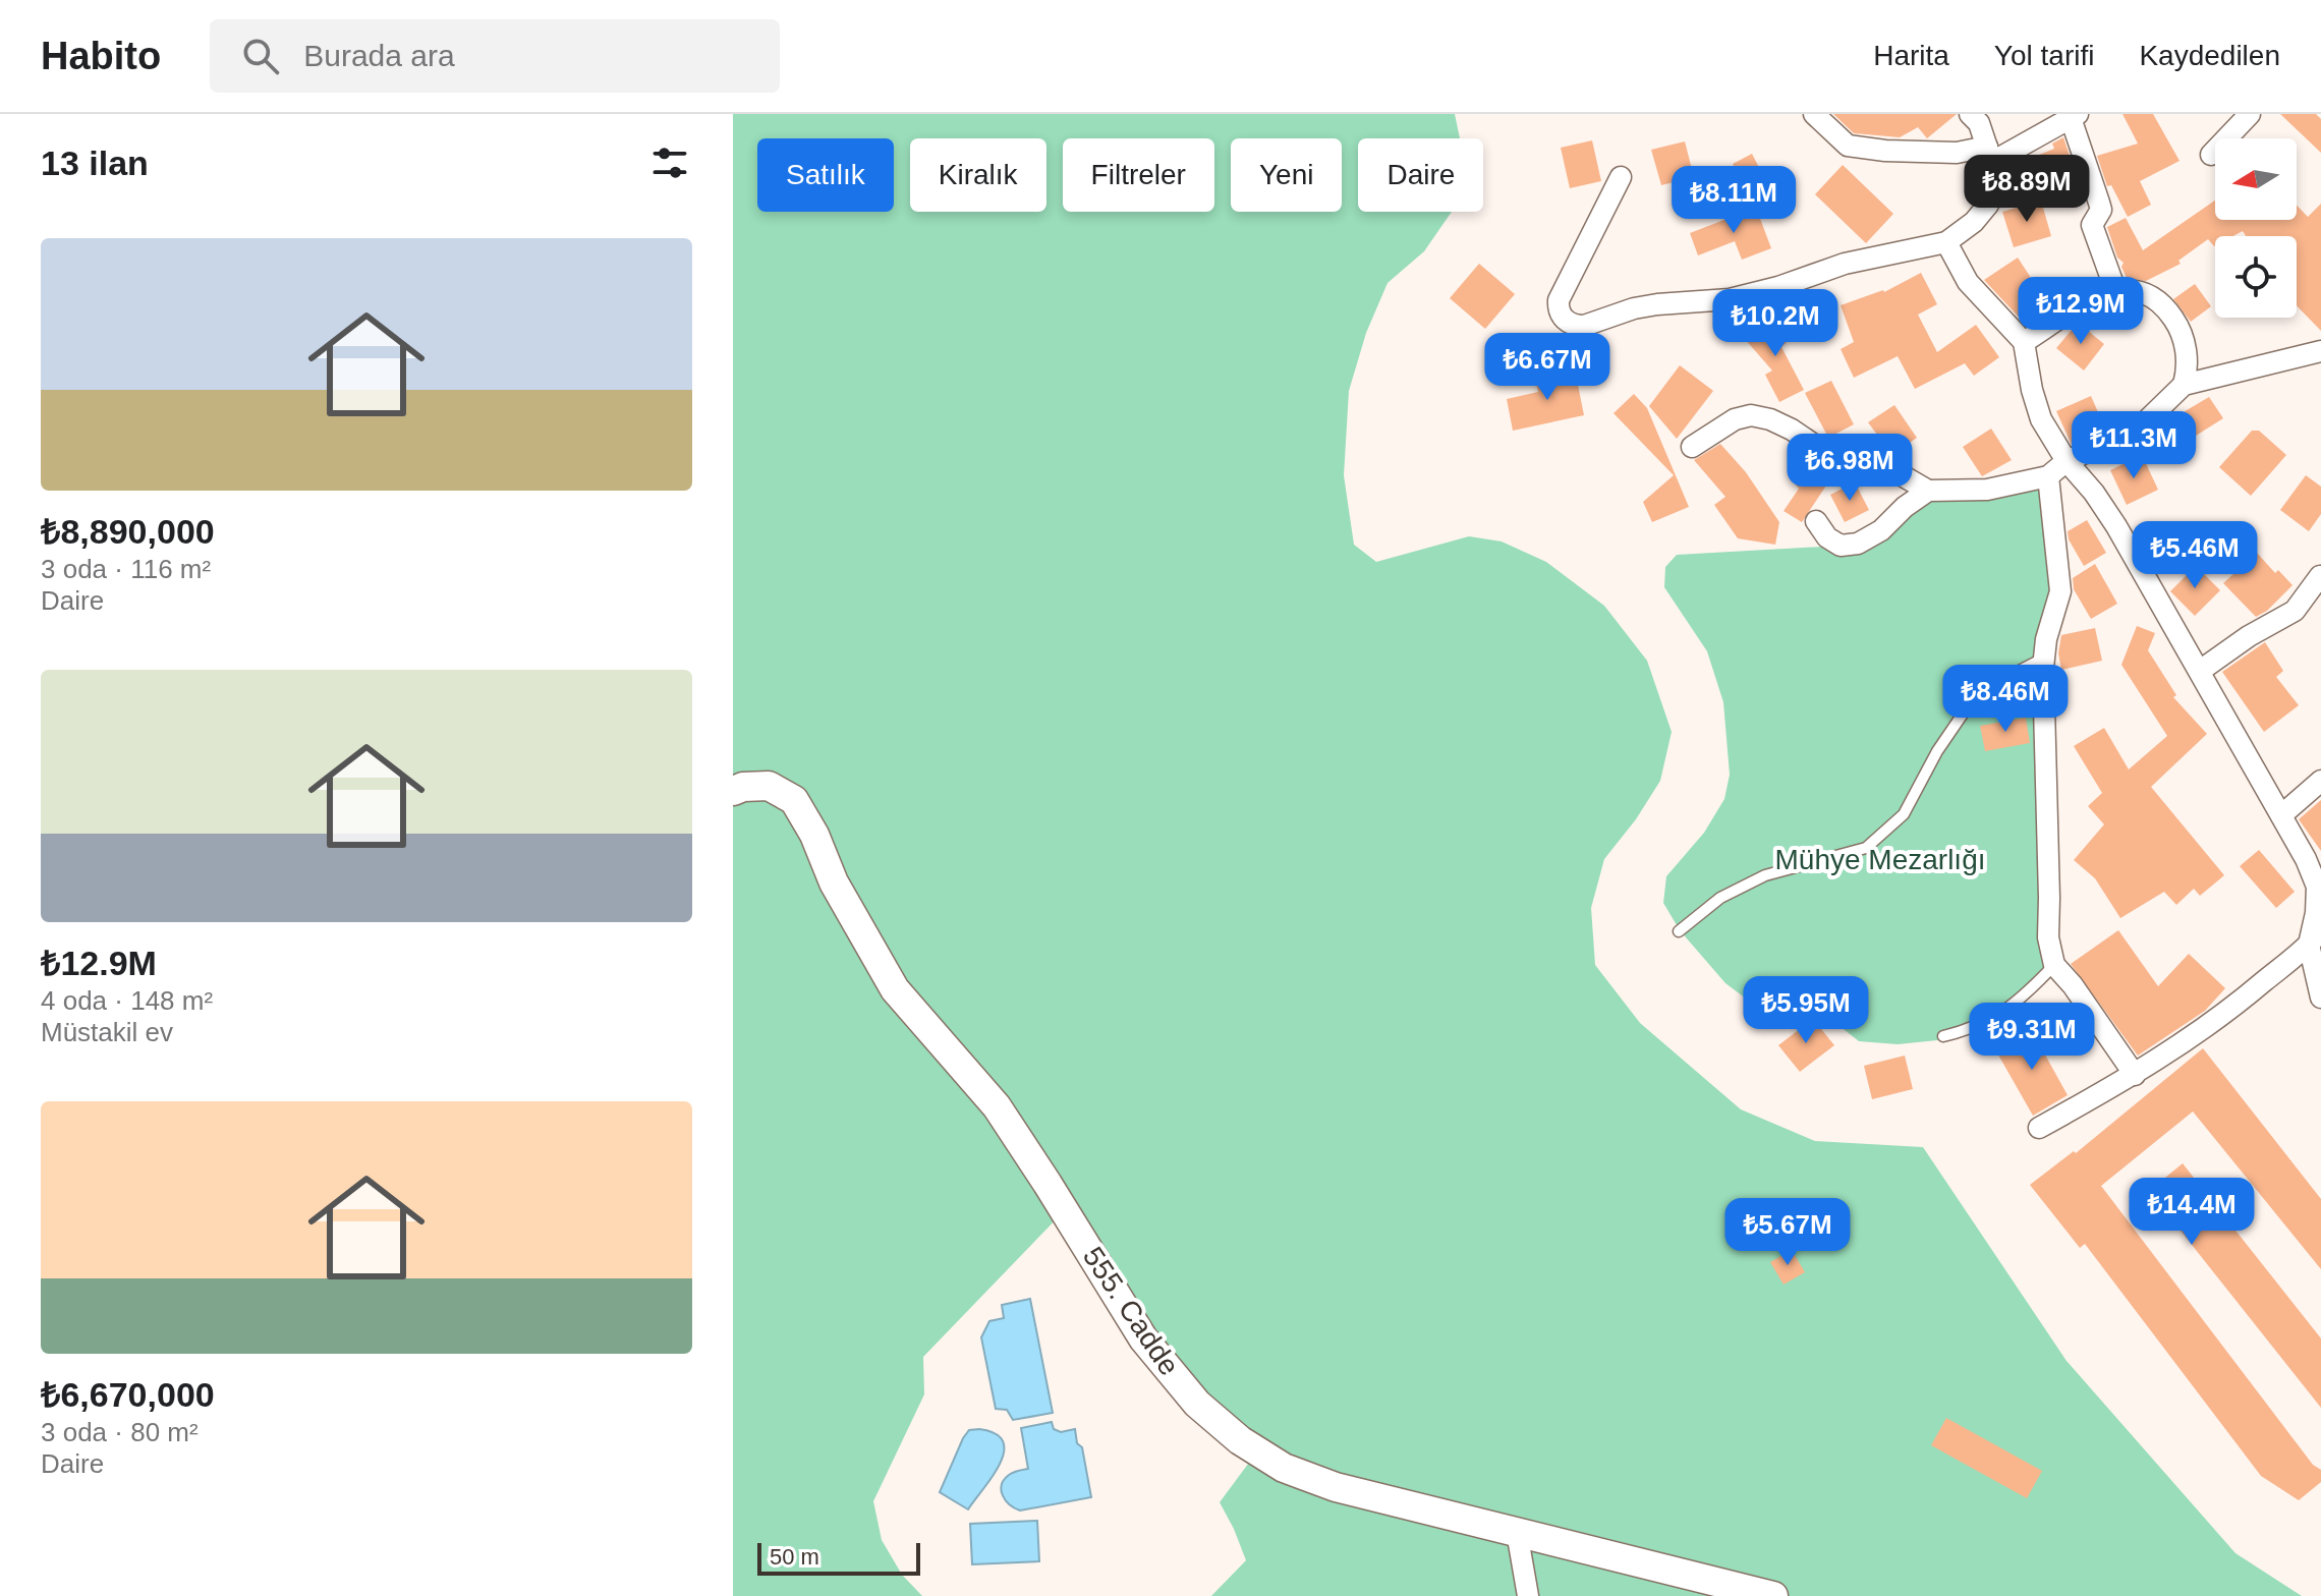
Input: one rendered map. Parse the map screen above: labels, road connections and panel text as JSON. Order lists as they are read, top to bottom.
{
  "streets": {
    "street": ["555. Cadde"]
  },
  "parks": ["Mühye Mezarlığı"],
  "scale_bar": "50 m",
  "north": "left",
  "page": {
    "header": "Habito",
    "search": "Burada ara",
    "nav": ["Harita", "Yol tarifi", "Kaydedilen"],
    "heading": "13 ilan",
    "chip": [
      "Satılık",
      "Kiralık",
      "Filtreler",
      "Yeni",
      "Daire"
    ],
    "price": [
      "₺8.89M",
      "₺8.11M",
      "₺12.9M",
      "₺10.2M",
      "₺6.67M",
      "₺11.3M",
      "₺6.98M",
      "₺5.46M",
      "₺8.46M",
      "₺5.95M",
      "₺9.31M",
      "₺14.4M",
      "₺5.67M"
    ],
    "list": [
      {
        "name": "₺8,890,000",
        "note": "3 oda · 116 m² · Daire"
      },
      {
        "name": "₺12.9M",
        "note": "4 oda · 148 m² · Müstakil ev"
      },
      {
        "name": "₺6,670,000",
        "note": "3 oda · 80 m² · Daire"
      }
    ],
    "scale": "50 m"
  }
}
